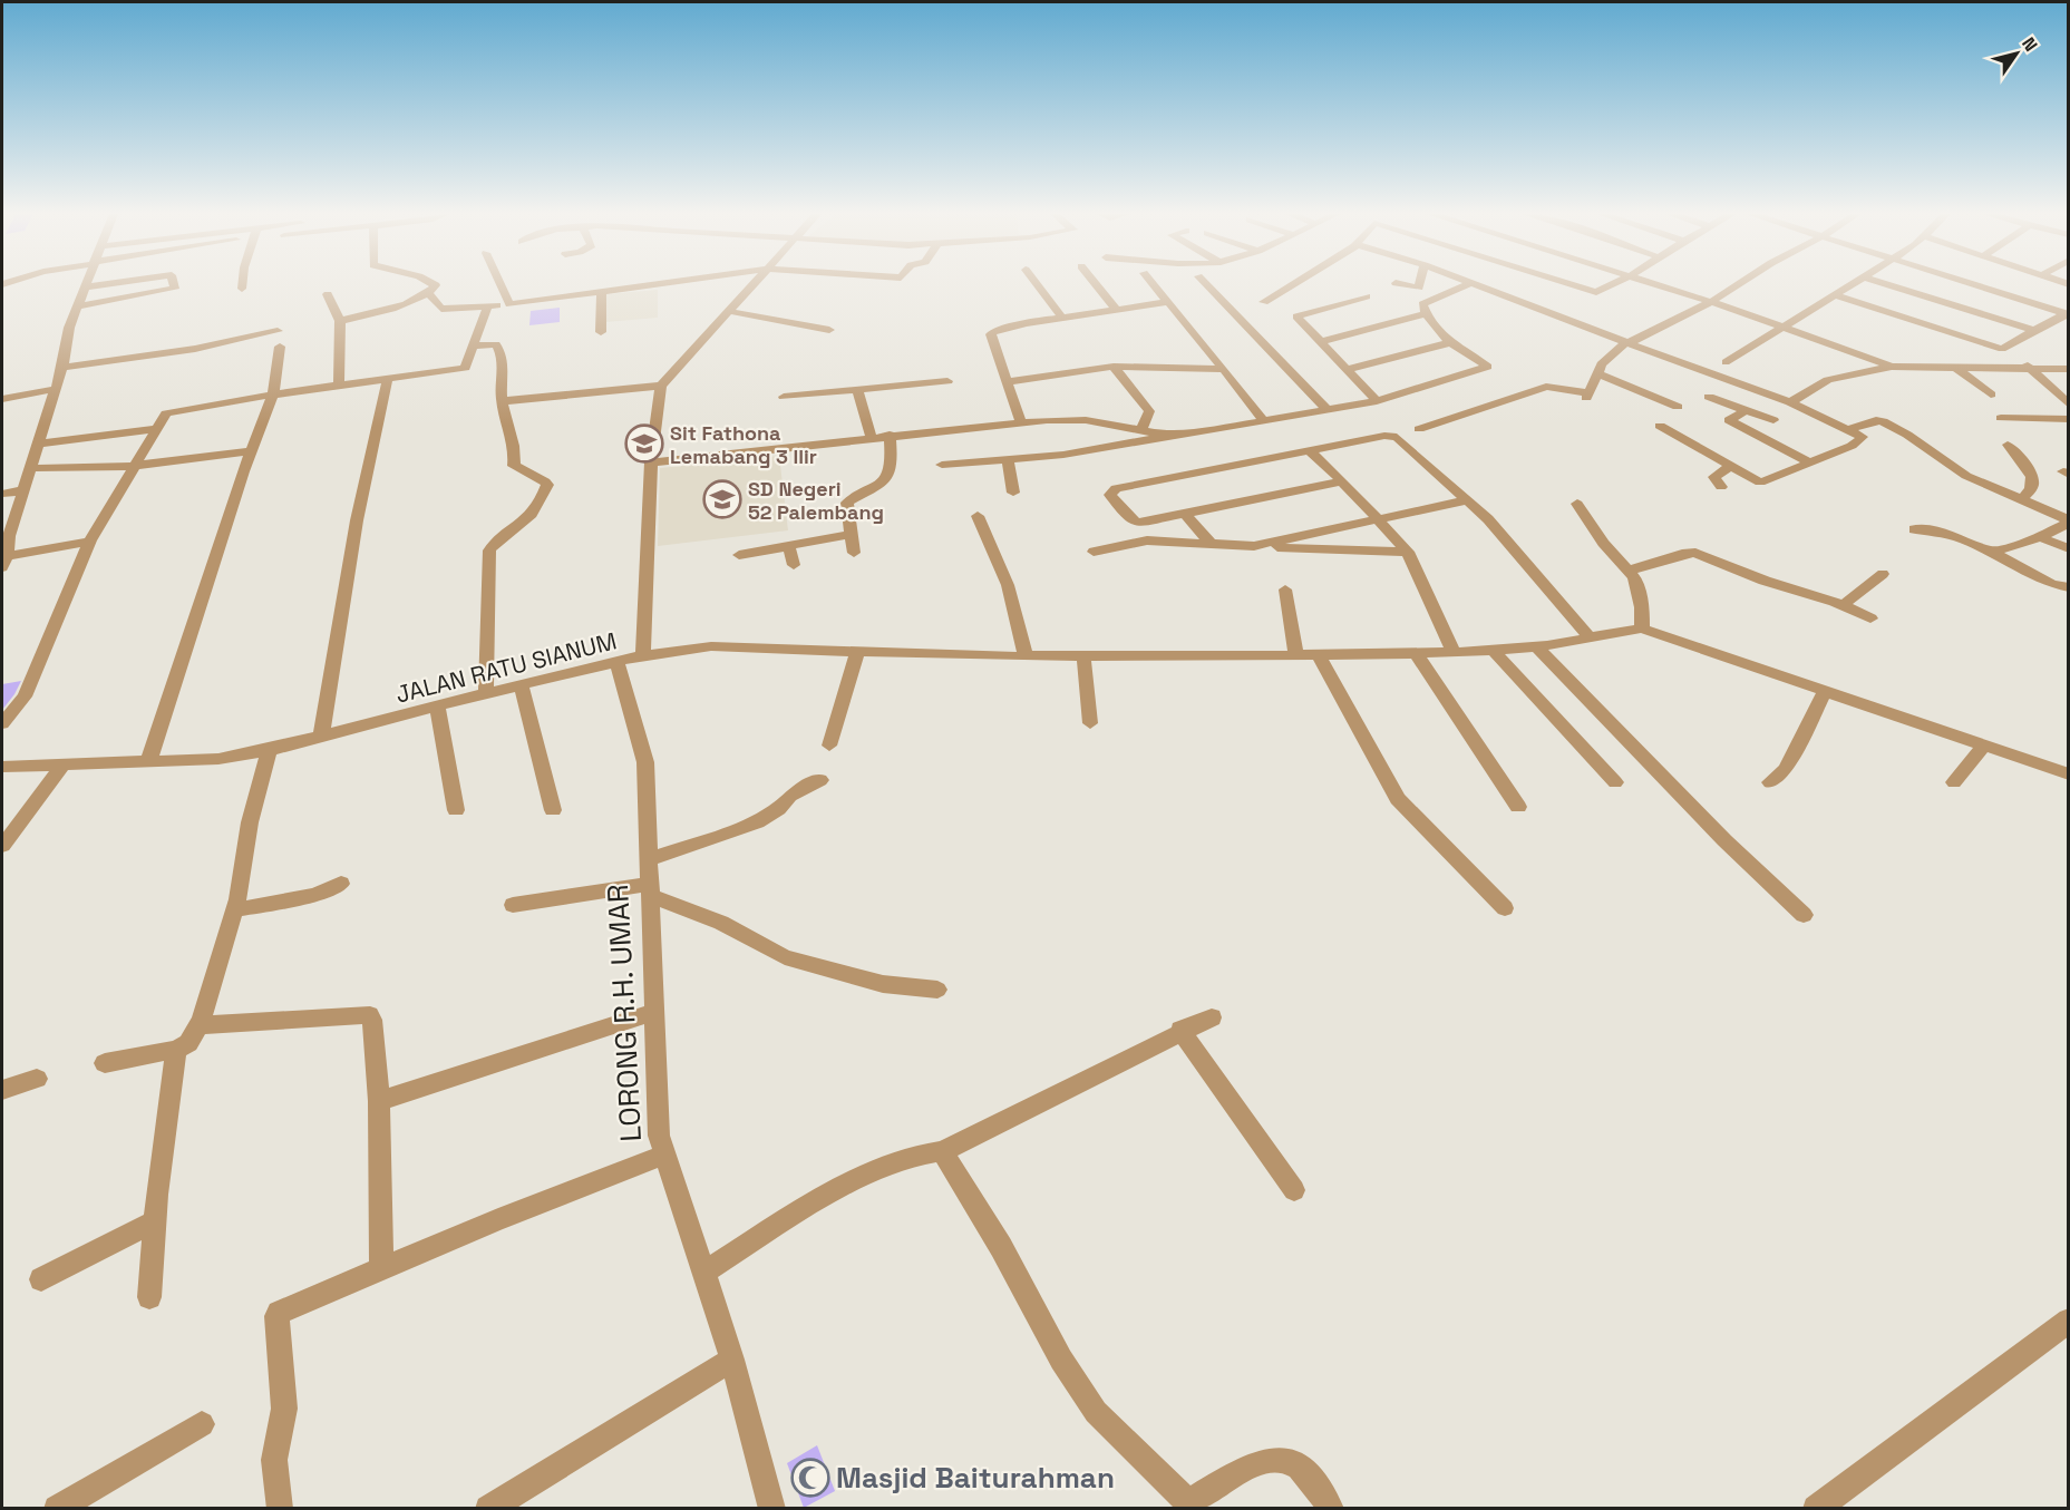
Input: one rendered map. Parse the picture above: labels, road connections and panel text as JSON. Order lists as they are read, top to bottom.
{
  "streets": {
    "street": ["JALAN RATU SIANUM", "LORONG R.H. UMAR"]
  },
  "crossings": [
    ["JALAN RATU SIANUM", "LORONG R.H. UMAR"]
  ],
  "places": {
    "school or university": ["Sit Fathona Lemabang 3 Ilir", "SD Negeri 52 Palembang"],
    "mosque": ["Masjid Baiturahman"]
  },
  "north": "top right"
}
